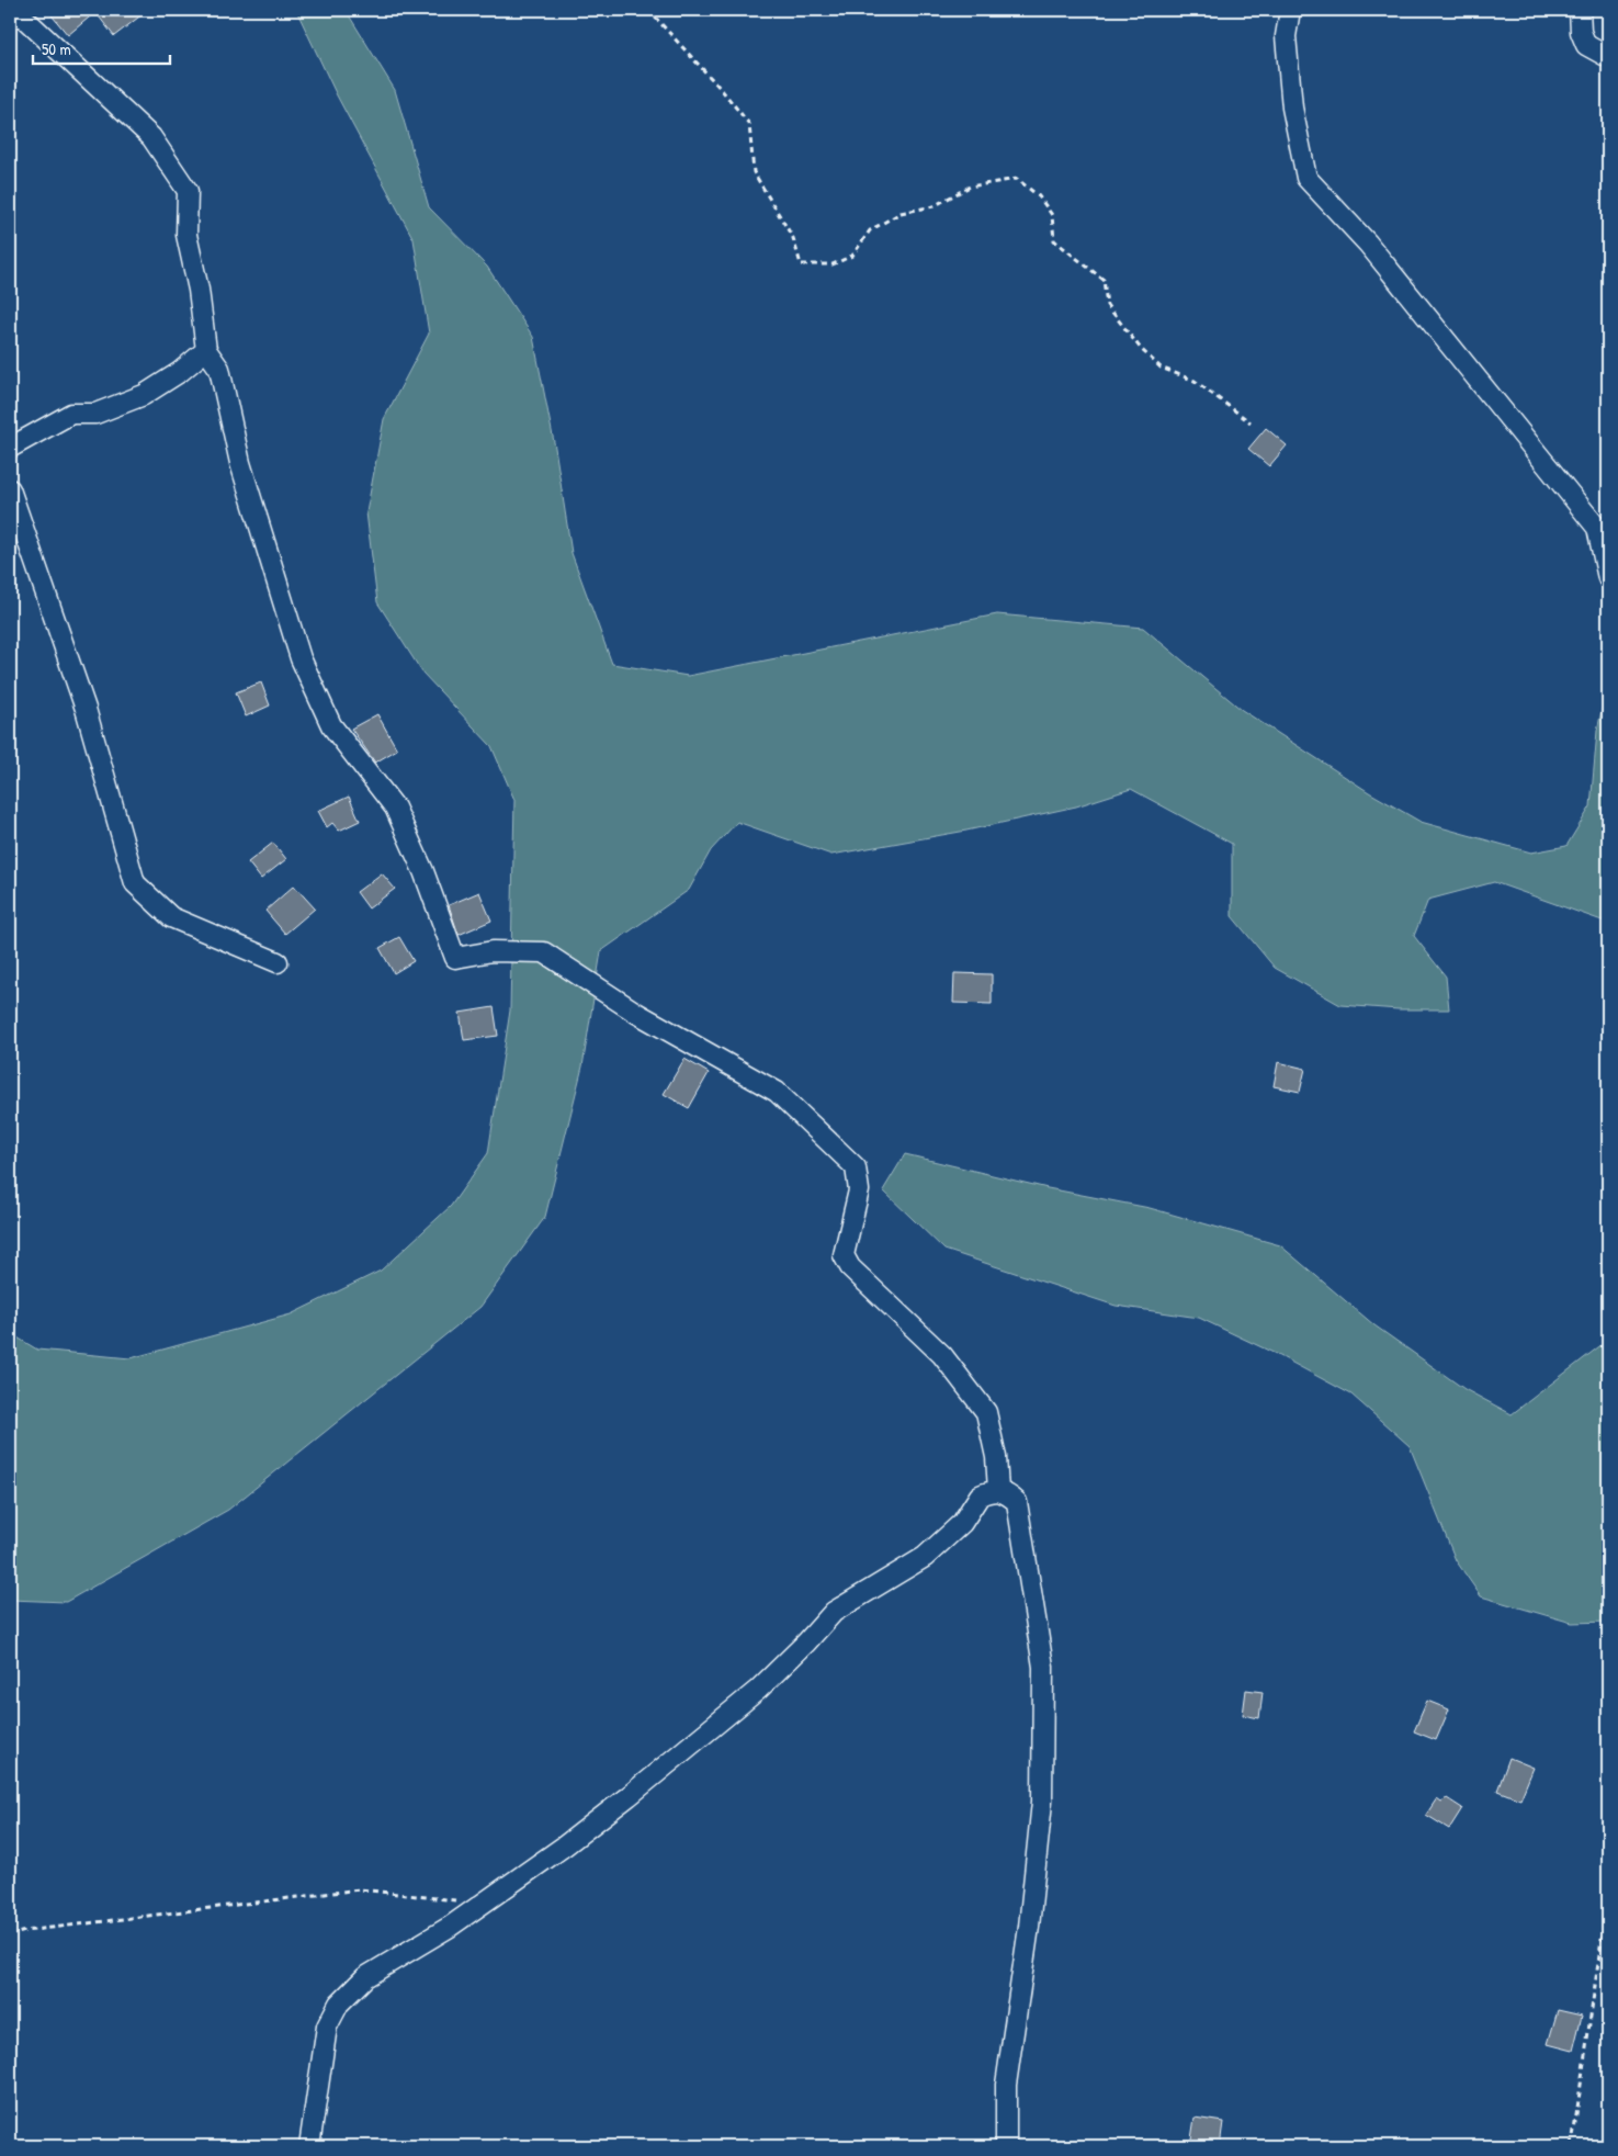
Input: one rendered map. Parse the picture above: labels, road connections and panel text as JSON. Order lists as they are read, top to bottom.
{
  "scale_bar": "50 m"
}
